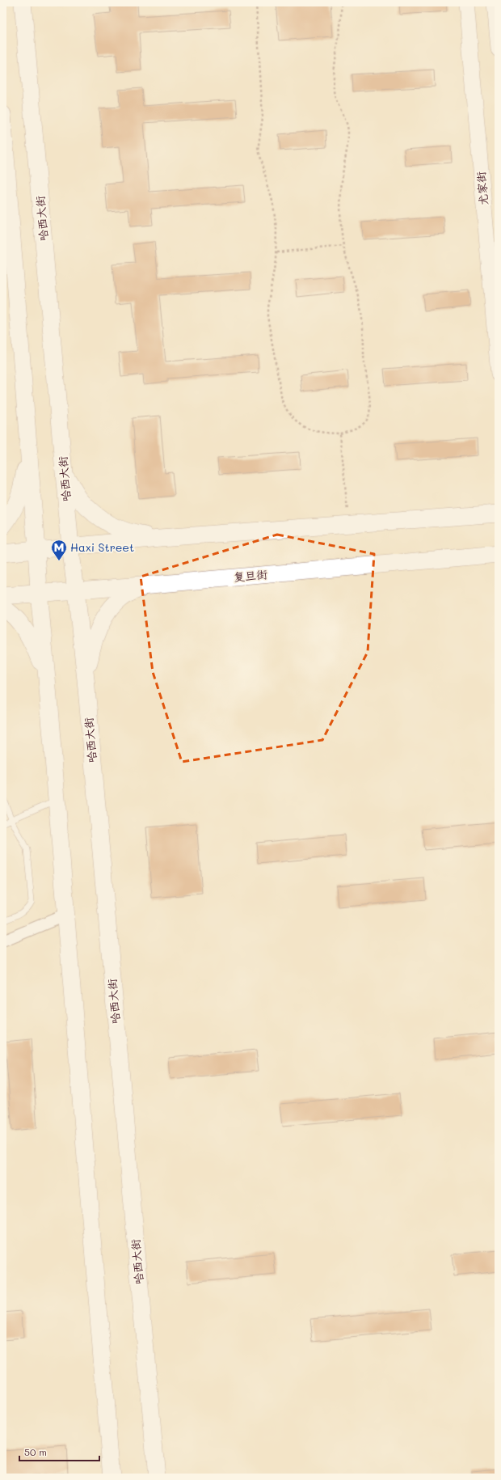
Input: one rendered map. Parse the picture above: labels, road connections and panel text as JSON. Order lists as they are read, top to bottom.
{
  "streets": {
    "main road": ["尤家街", "哈西大街", "复旦街"]
  },
  "crossings": [
    ["哈西大街", "复旦街"]
  ],
  "places": {
    "metro station": ["Haxi Street"]
  },
  "scale_bar": "50 m"
}
